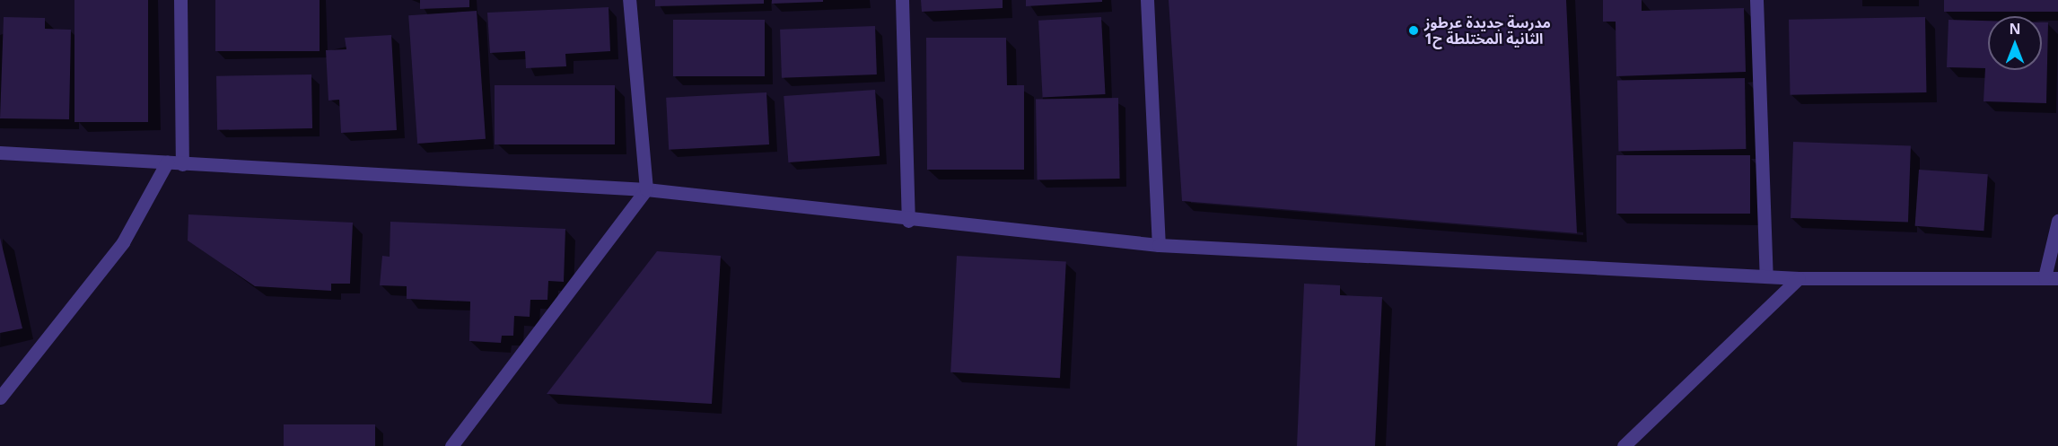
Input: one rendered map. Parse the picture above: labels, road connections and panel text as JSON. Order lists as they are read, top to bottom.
{
  "places": ["مدرسة جديدة عرطوز الثانية المختلطة ح1"],
  "north": "top"
}
